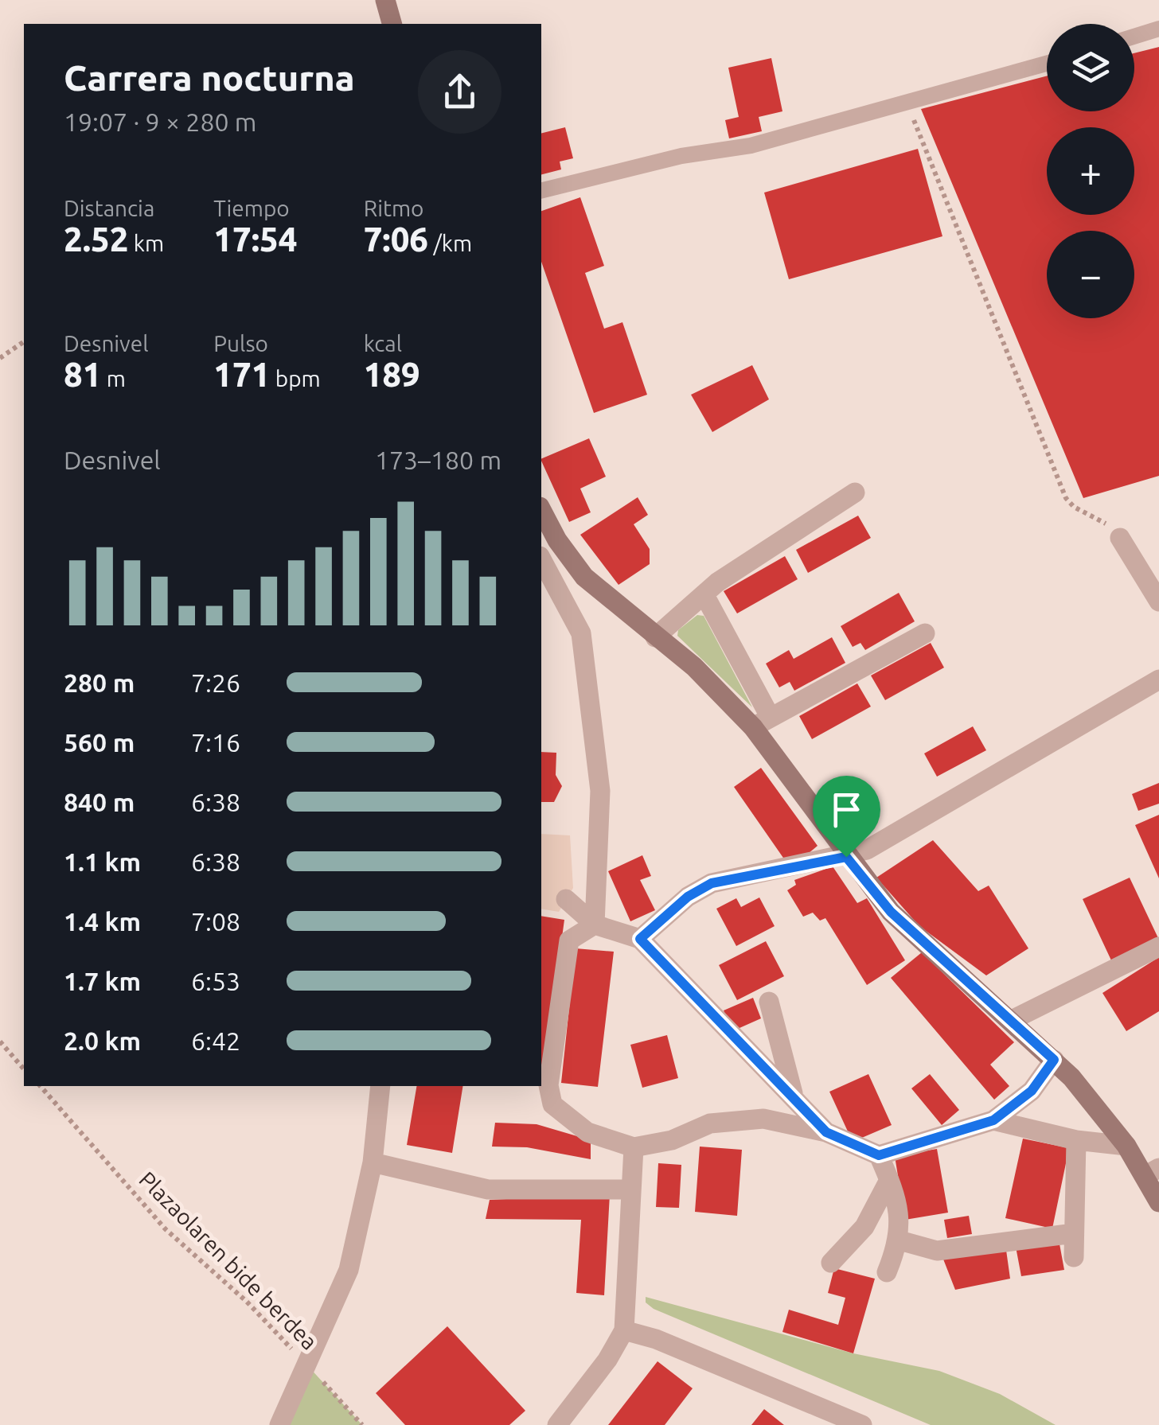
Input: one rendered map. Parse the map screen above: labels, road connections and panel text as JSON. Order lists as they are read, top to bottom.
{
  "streets": {
    "path": ["Plazaolaren bide berdea"]
  },
  "page": {
    "map_buttons": ["+", "−"],
    "heading": ["Carrera nocturna", "19:07 · 9 × 280 m"],
    "stats": [
      ["Distancia", "2.52 km"],
      ["Tiempo", "17:54"],
      ["Ritmo", "7:06 /km"],
      ["Desnivel", "81 m"],
      ["Pulso", "171 bpm"],
      ["kcal", "189"]
    ],
    "chart": ["Desnivel", "173–180 m"],
    "list": [
      {
        "name": "280 m",
        "note": "7:26"
      },
      {
        "name": "560 m",
        "note": "7:16"
      },
      {
        "name": "840 m",
        "note": "6:38"
      },
      {
        "name": "1.1 km",
        "note": "6:38"
      },
      {
        "name": "1.4 km",
        "note": "7:08"
      },
      {
        "name": "1.7 km",
        "note": "6:53"
      },
      {
        "name": "2.0 km",
        "note": "6:42"
      }
    ]
  }
}
